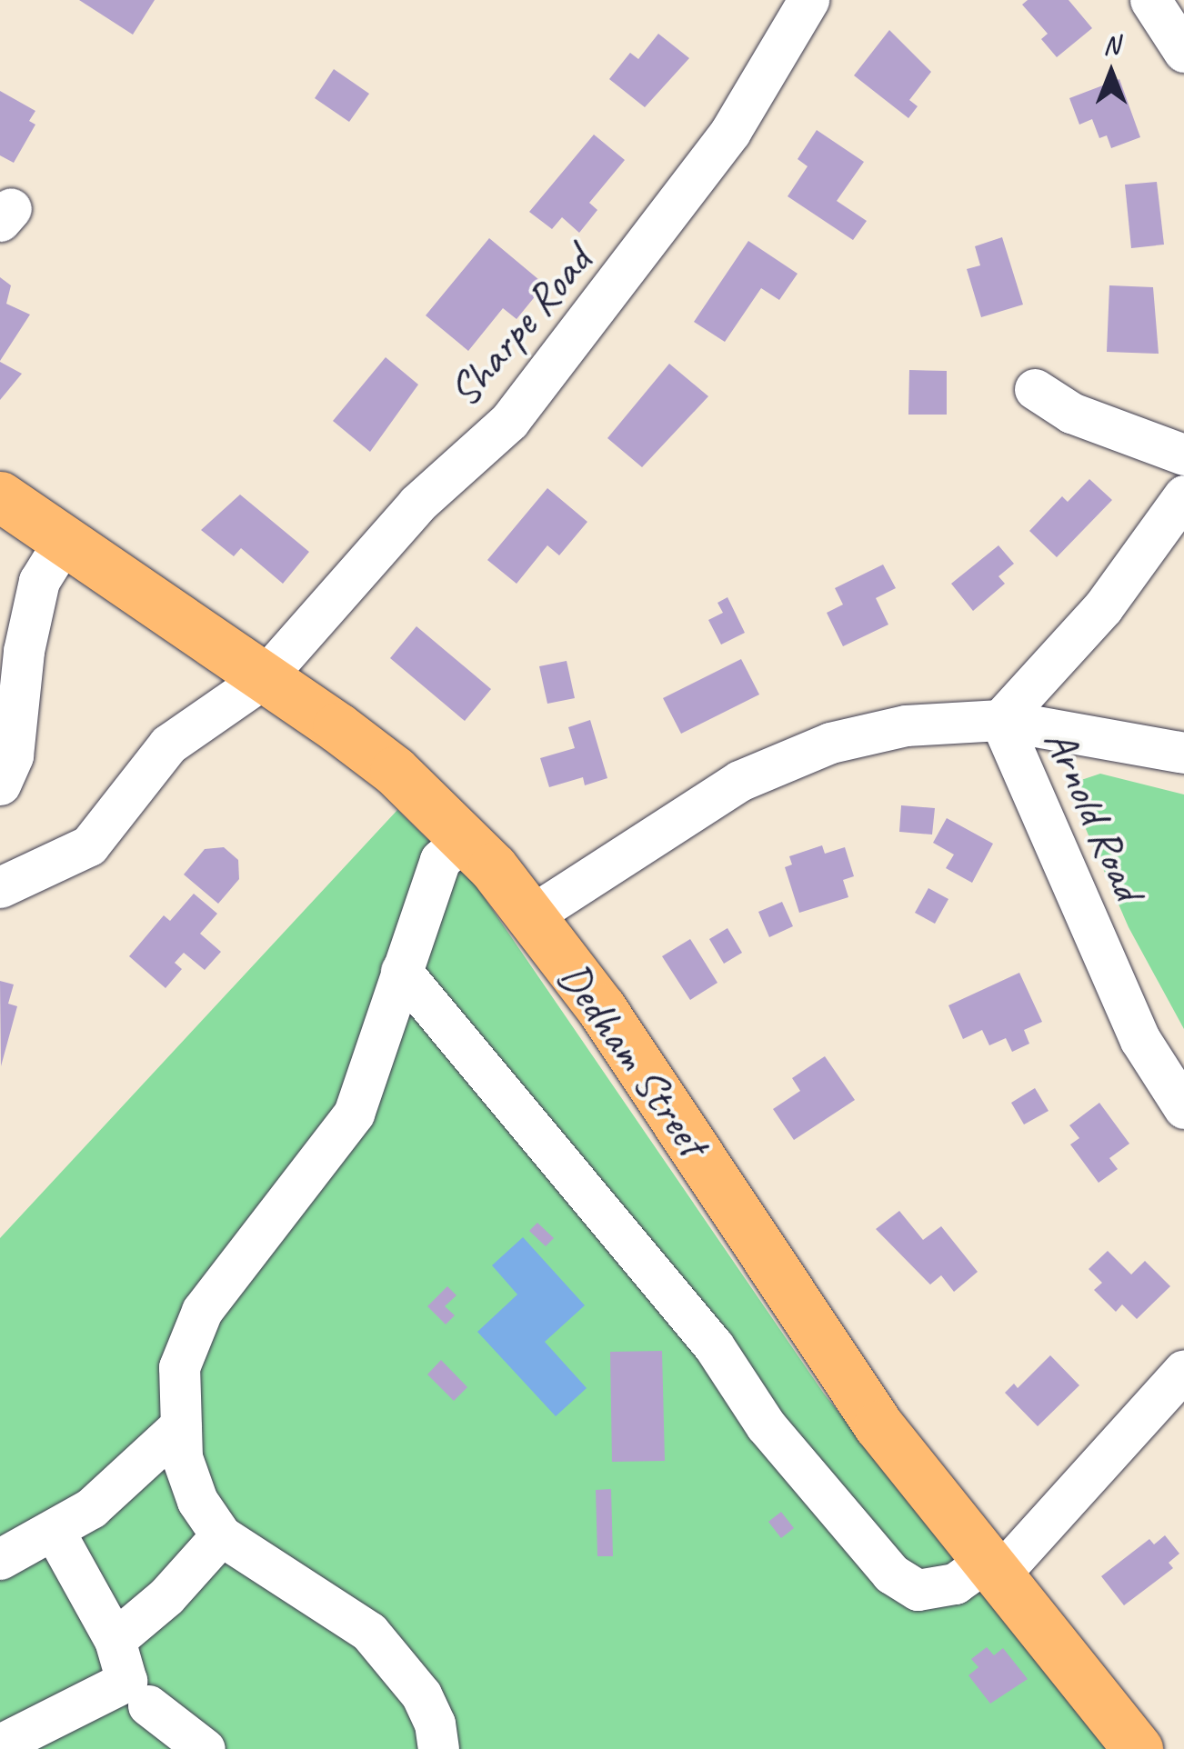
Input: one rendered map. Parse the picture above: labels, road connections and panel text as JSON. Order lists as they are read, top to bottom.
{
  "streets": {
    "main road": ["Dedham Street"],
    "street": ["Sharpe Road", "Arnold Road"]
  },
  "crossings": [
    ["Sharpe Road", "Dedham Street"]
  ],
  "north": "top"
}
